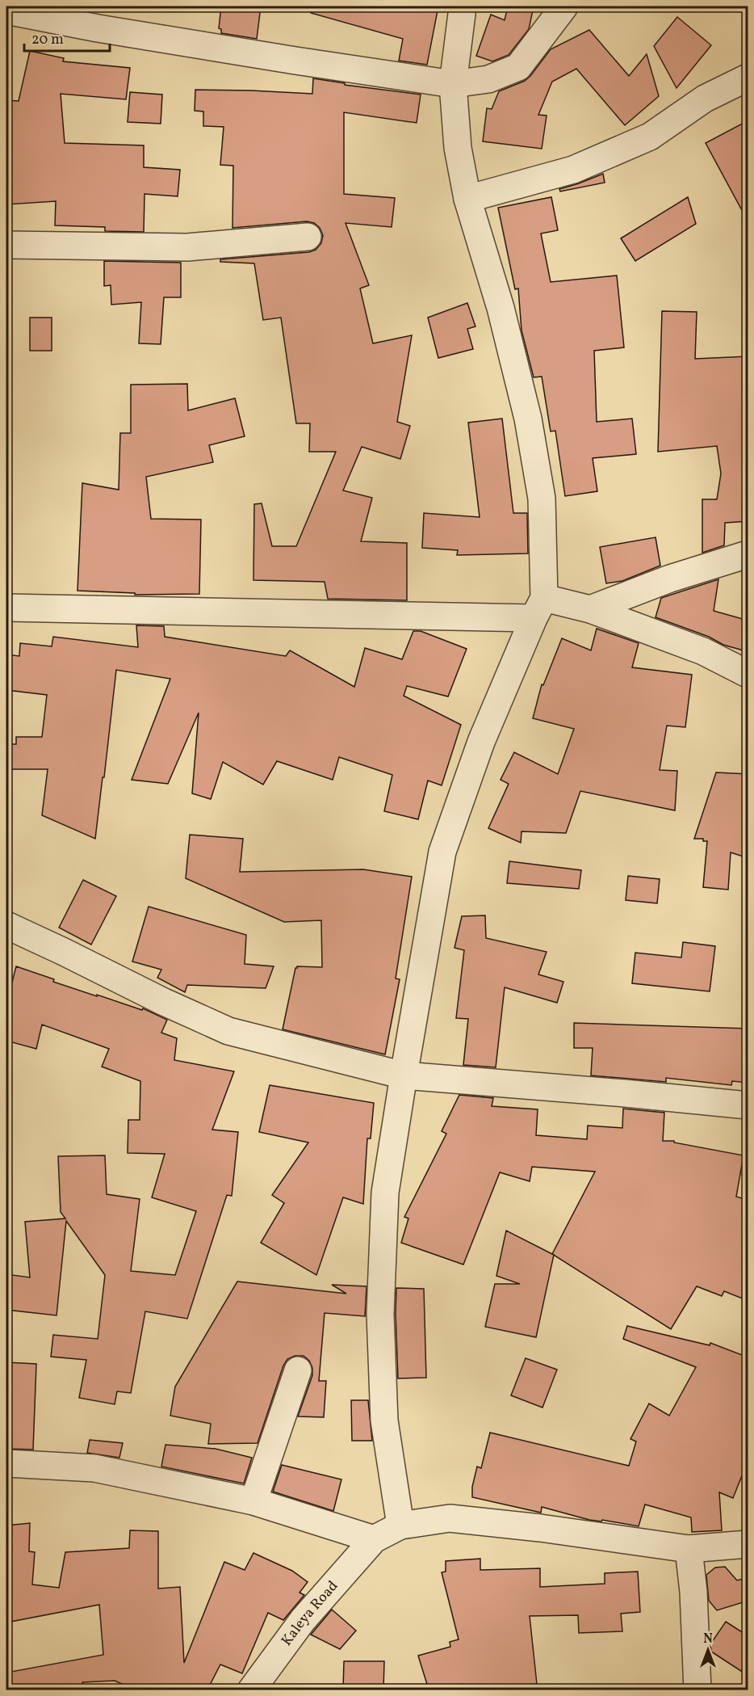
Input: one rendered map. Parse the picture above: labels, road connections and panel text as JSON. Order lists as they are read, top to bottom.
{
  "streets": {
    "street": ["Kaleya Road"]
  },
  "scale_bar": "20 m",
  "north": "top"
}
